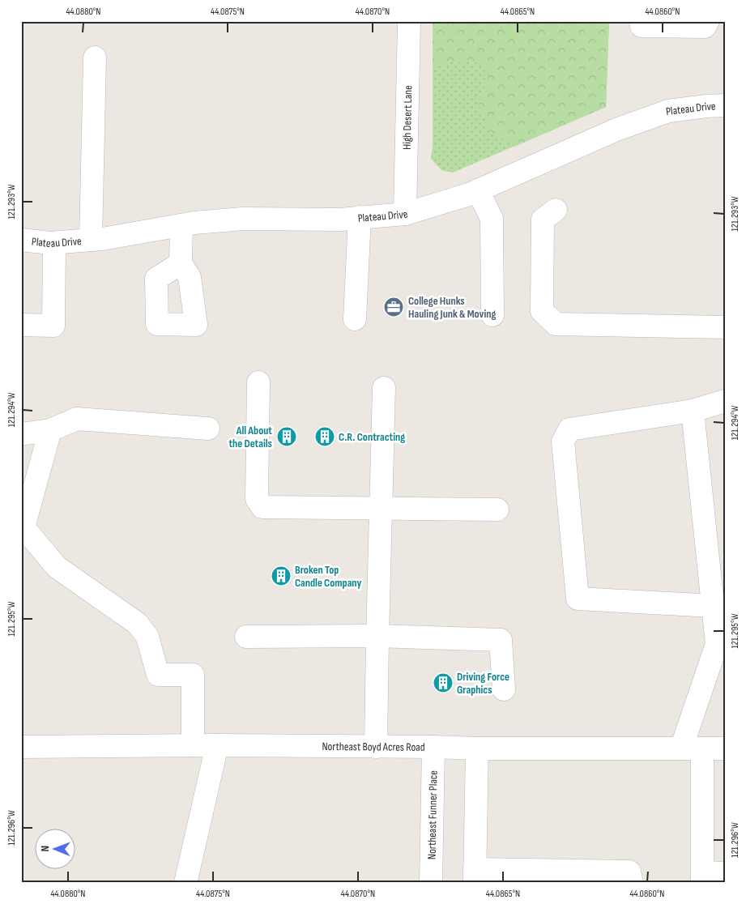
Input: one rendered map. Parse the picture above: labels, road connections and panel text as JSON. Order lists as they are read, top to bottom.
{
  "streets": {
    "street": [
      "Plateau Drive",
      "High Desert Lane",
      "Northeast Boyd Acres Road",
      "Northeast Funner Place"
    ]
  },
  "crossings": [
    ["Plateau Drive", "High Desert Lane"],
    ["Northeast Boyd Acres Road", "Northeast Funner Place"]
  ],
  "places": {
    "office": ["College Hunks Hauling Junk & Moving"],
    "building": [
      "All About the Details",
      "C.R. Contracting",
      "Broken Top Candle Company",
      "Driving Force Graphics"
    ]
  },
  "north": "left",
  "coordinates": [
    "44.0880°N",
    "44.0875°N",
    "44.0870°N",
    "44.0865°N",
    "44.0860°N",
    "121.293°W",
    "121.294°W",
    "121.295°W",
    "121.296°W"
  ]
}
